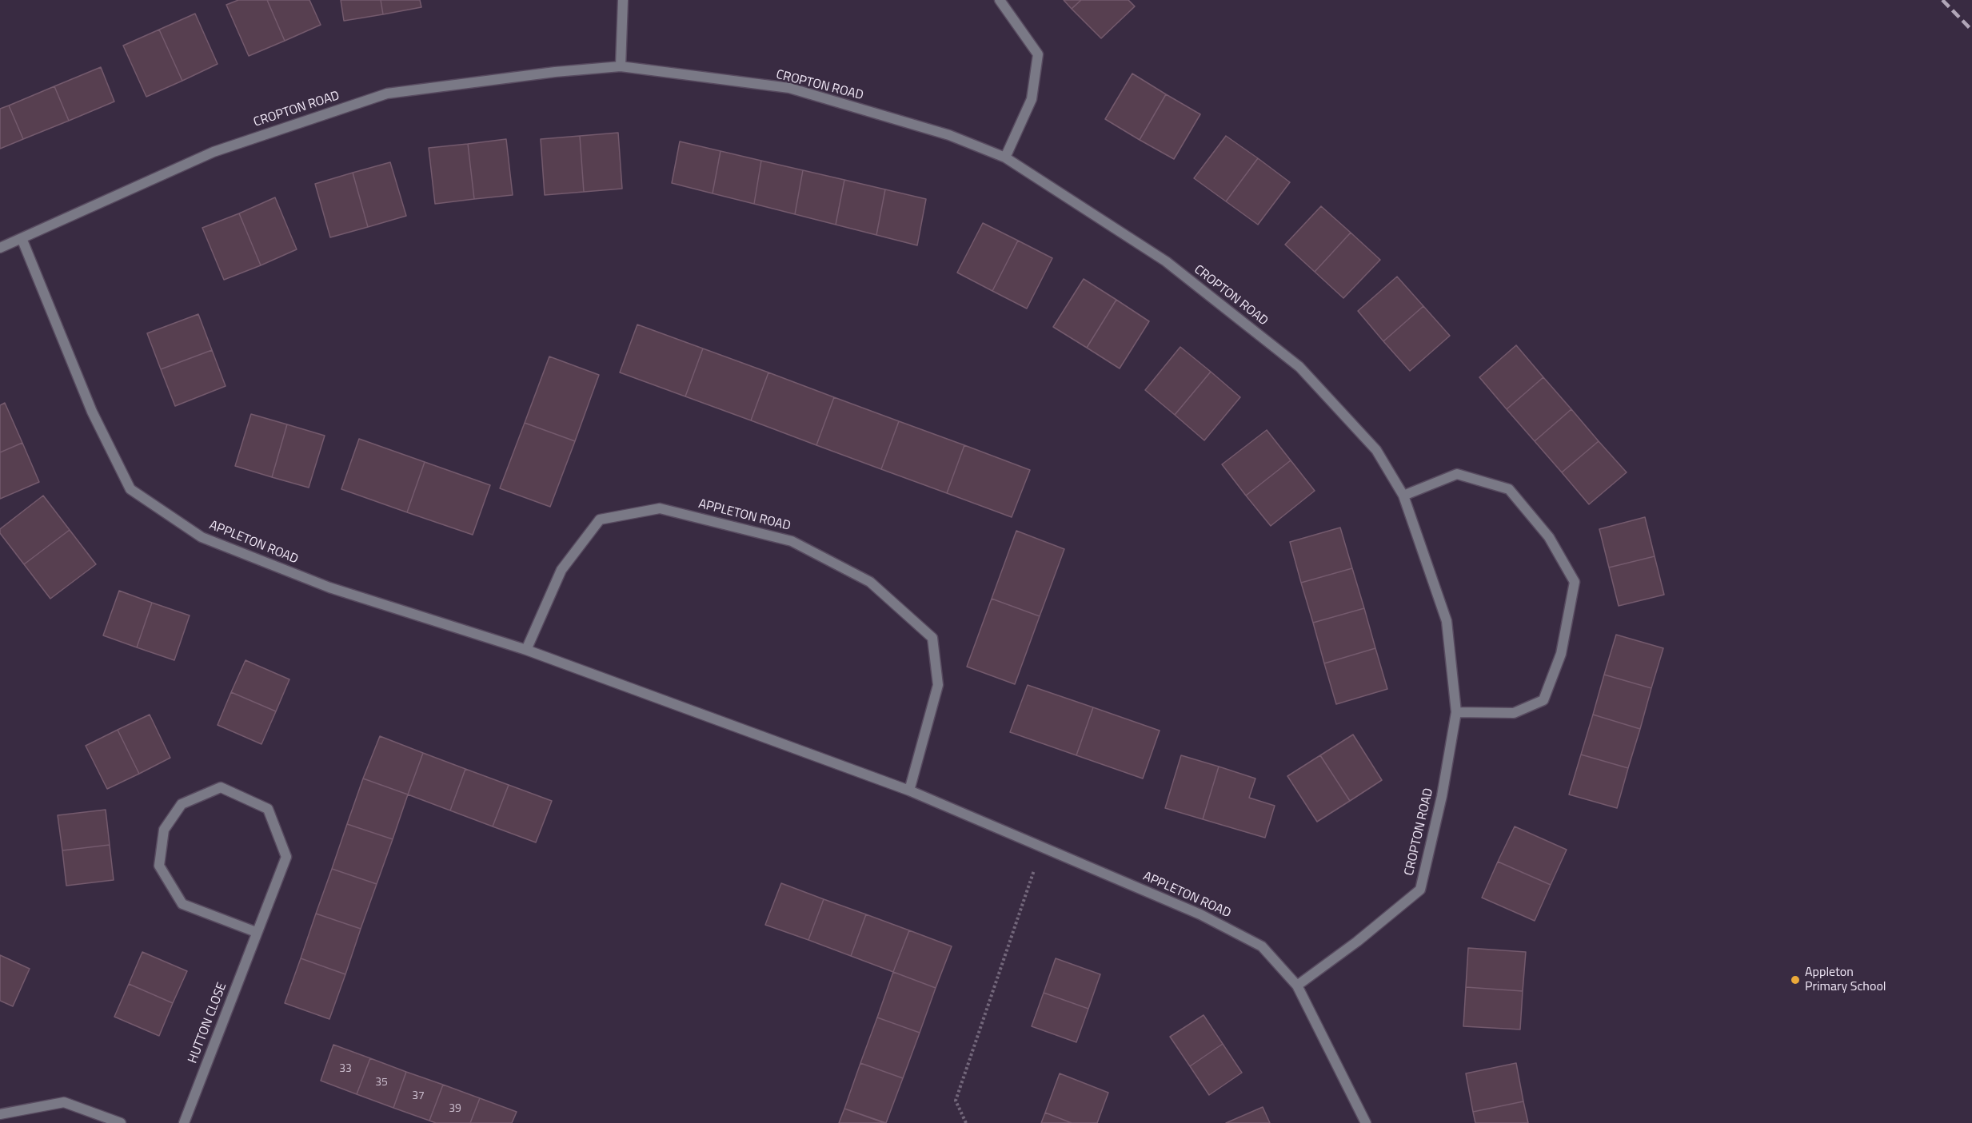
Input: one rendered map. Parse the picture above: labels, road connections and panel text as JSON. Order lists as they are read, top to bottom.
{
  "streets": {
    "street": ["CROPTON ROAD", "APPLETON ROAD", "HUTTON CLOSE"]
  },
  "crossings": [
    ["CROPTON ROAD", "APPLETON ROAD"]
  ],
  "places": ["Appleton Primary School"],
  "house_numbers": [
    "33",
    "35",
    "37",
    "39"
  ]
}
